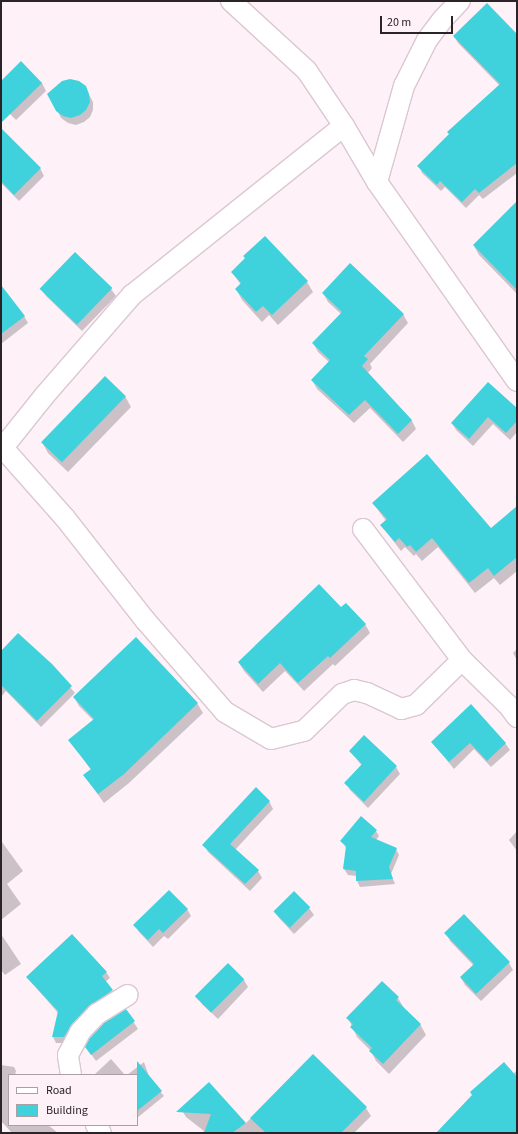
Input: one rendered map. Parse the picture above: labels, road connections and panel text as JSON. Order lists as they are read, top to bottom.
{
  "legend": ["Road", "Building"],
  "scale_bar": "20 m"
}
